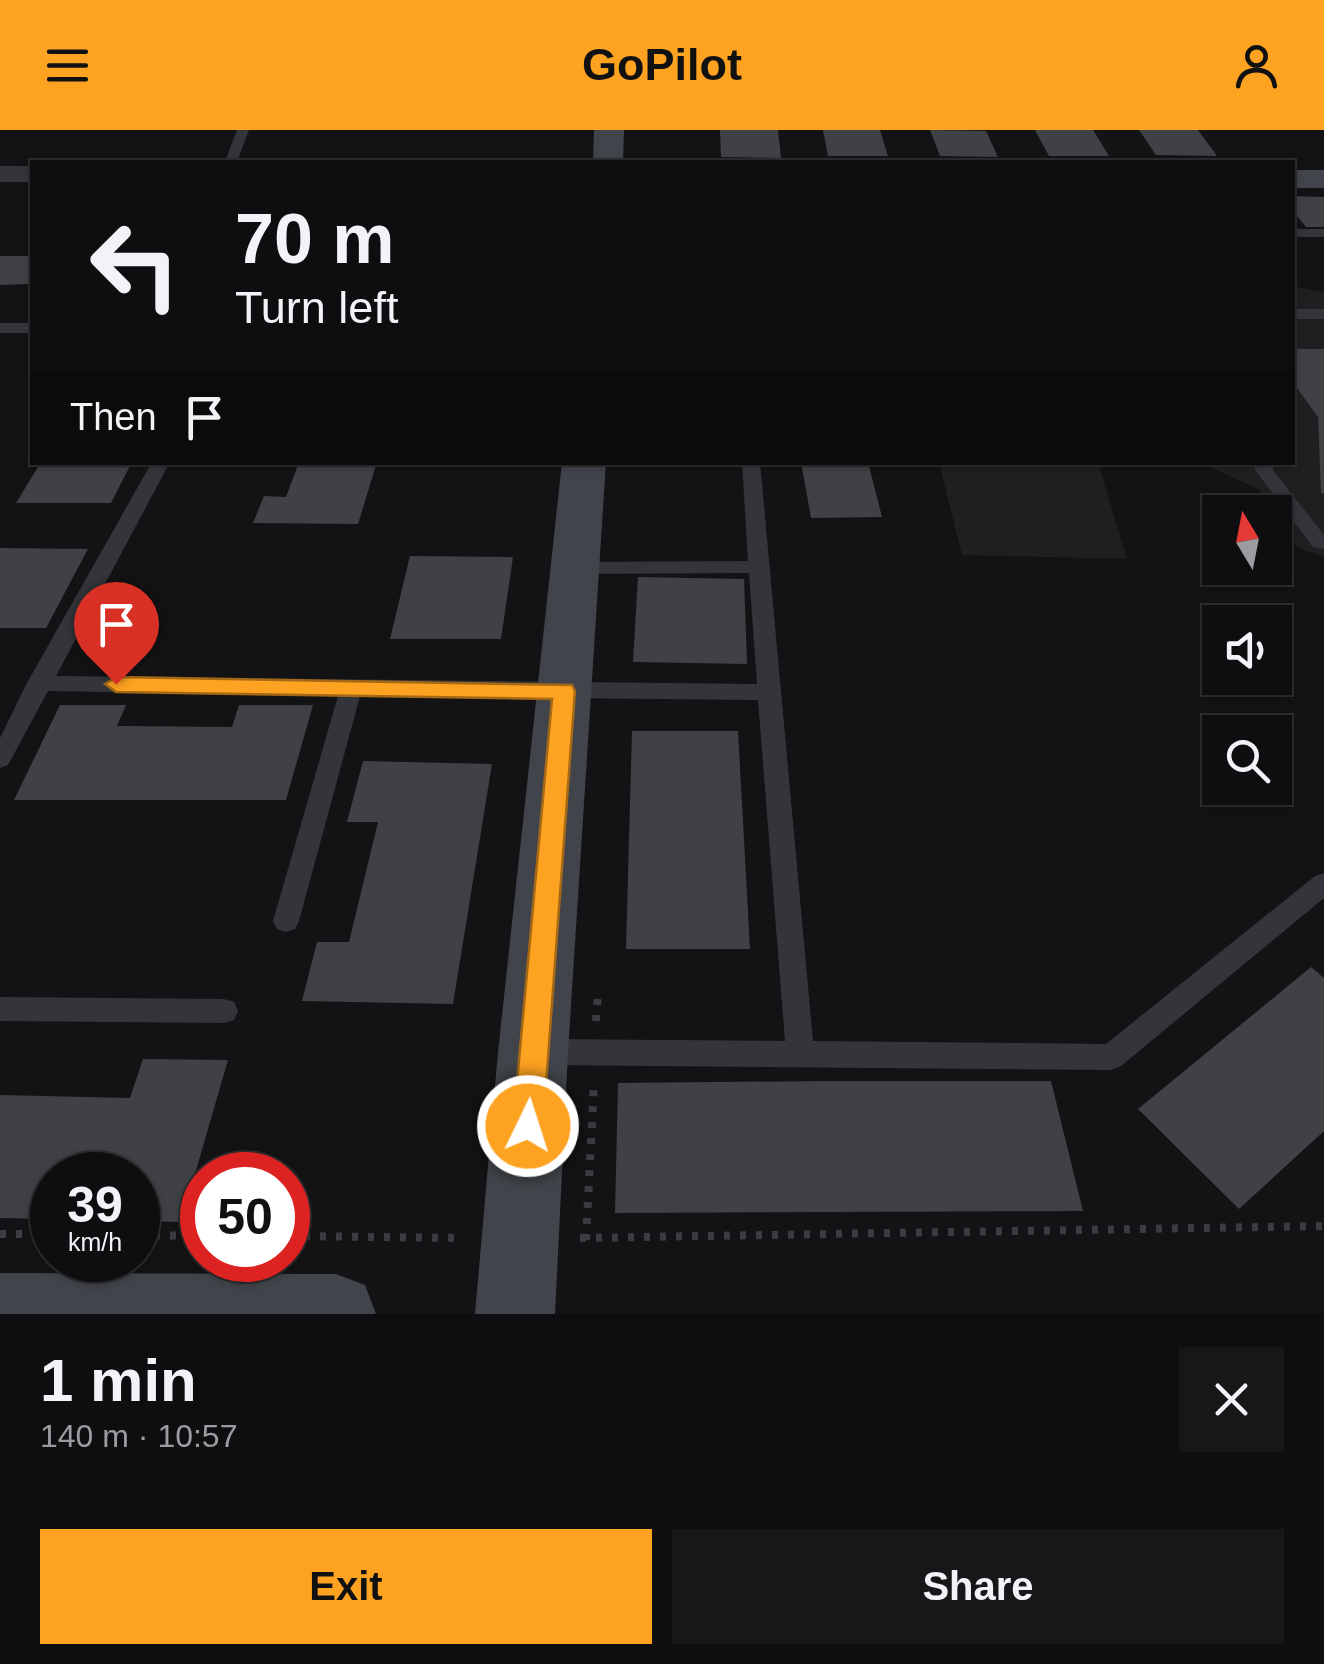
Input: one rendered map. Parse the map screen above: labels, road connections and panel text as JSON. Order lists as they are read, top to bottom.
{
  "north": "top",
  "page": {
    "header": "GoPilot",
    "turn": ["70 m", "Turn left"],
    "then": "Then",
    "speed": "39 km/h",
    "limit": "50",
    "heading": ["1 min", "140 m · 10:57"],
    "buttons": ["Exit", "Share"]
  }
}
